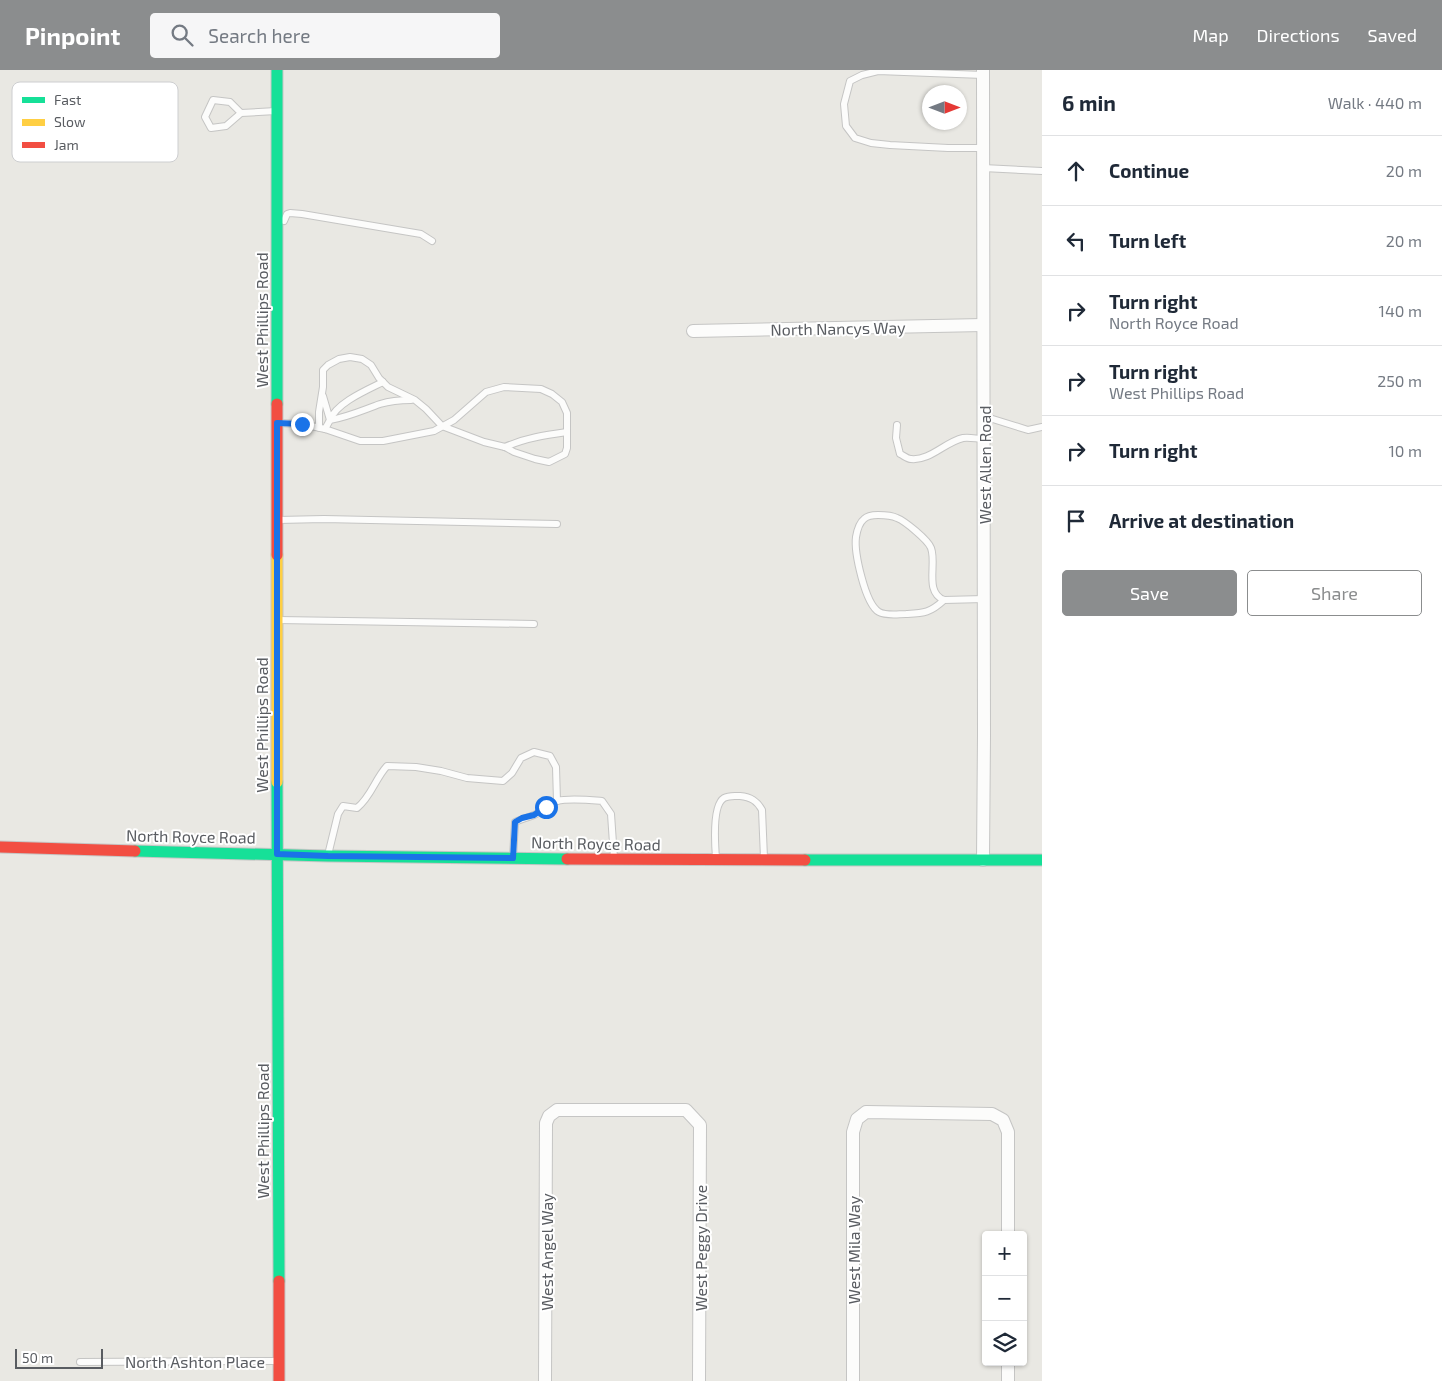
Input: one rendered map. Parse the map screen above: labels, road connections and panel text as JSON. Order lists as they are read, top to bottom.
{
  "streets": {
    "street": [
      "West Phillips Road",
      "North Nancys Way",
      "West Allen Road",
      "North Royce Road",
      "West Peggy Drive",
      "West Mila Way",
      "West Angel Way"
    ],
    "lane": ["North Ashton Place"]
  },
  "crossings": [
    ["West Phillips Road", "North Royce Road"],
    ["West Phillips Road", "North Ashton Place"],
    ["North Nancys Way", "West Allen Road"],
    ["West Allen Road", "North Royce Road"],
    ["West Peggy Drive", "West Angel Way"]
  ],
  "legend": ["Fast", "Slow", "Jam"],
  "scale_bar": "50 m",
  "north": "right",
  "page": {
    "header": "Pinpoint",
    "search": "Search here",
    "nav": ["Map", "Directions", "Saved"],
    "heading": ["6 min", "Walk · 440 m"],
    "list": [
      ["Continue", "20 m"],
      ["Turn left", "20 m"],
      ["Turn right", "North Royce Road", "140 m"],
      ["Turn right", "West Phillips Road", "250 m"],
      ["Turn right", "10 m"],
      "Arrive at destination"
    ],
    "buttons": ["Save", "Share"],
    "map_buttons": ["+", "−"],
    "scale": "50 m"
  }
}
